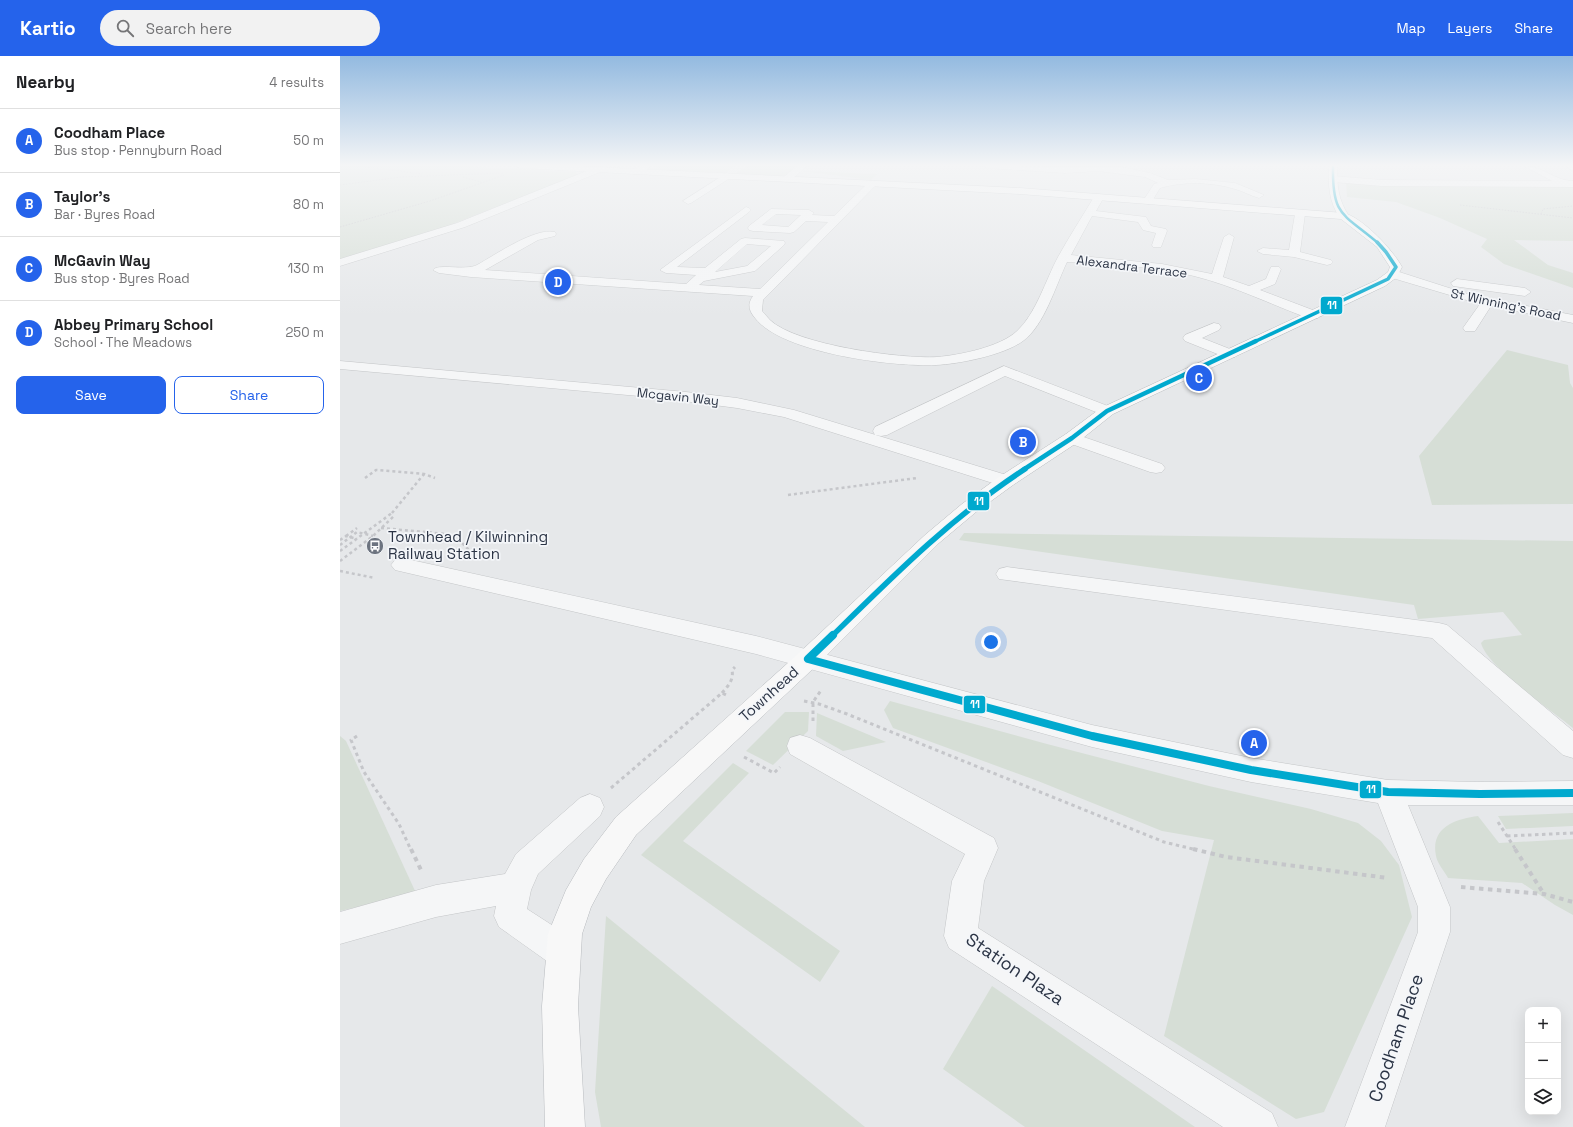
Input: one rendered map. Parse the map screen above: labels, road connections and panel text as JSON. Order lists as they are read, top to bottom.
{
  "streets": {
    "main road": ["Townhead"],
    "street": [
      "Alexandra Terrace",
      "St Winning's Road",
      "Mcgavin Way",
      "Station Plaza",
      "Coodham Place"
    ]
  },
  "crossings": [
    ["Alexandra Terrace", "Townhead"],
    ["St Winning's Road", "Townhead"],
    ["Mcgavin Way", "Townhead"]
  ],
  "places": {
    "bus stop": ["Townhead / Kilwinning Railway Station"]
  },
  "lines": ["transit line 11"],
  "page": {
    "header": "Kartio",
    "search": "Search here",
    "nav": ["Map", "Layers", "Share"],
    "heading": ["Nearby", "4 results"],
    "list": [
      {
        "mark": "A",
        "name": "Coodham Place",
        "note": "Bus stop · Pennyburn Road",
        "value": "50 m"
      },
      {
        "mark": "B",
        "name": "Taylor's",
        "note": "Bar · Byres Road",
        "value": "80 m"
      },
      {
        "mark": "C",
        "name": "McGavin Way",
        "note": "Bus stop · Byres Road",
        "value": "130 m"
      },
      {
        "mark": "D",
        "name": "Abbey Primary School",
        "note": "School · The Meadows",
        "value": "250 m"
      }
    ],
    "pins": [
      "D",
      "C",
      "B",
      "A"
    ],
    "buttons": ["Save", "Share"],
    "map_buttons": ["+", "−"]
  }
}
